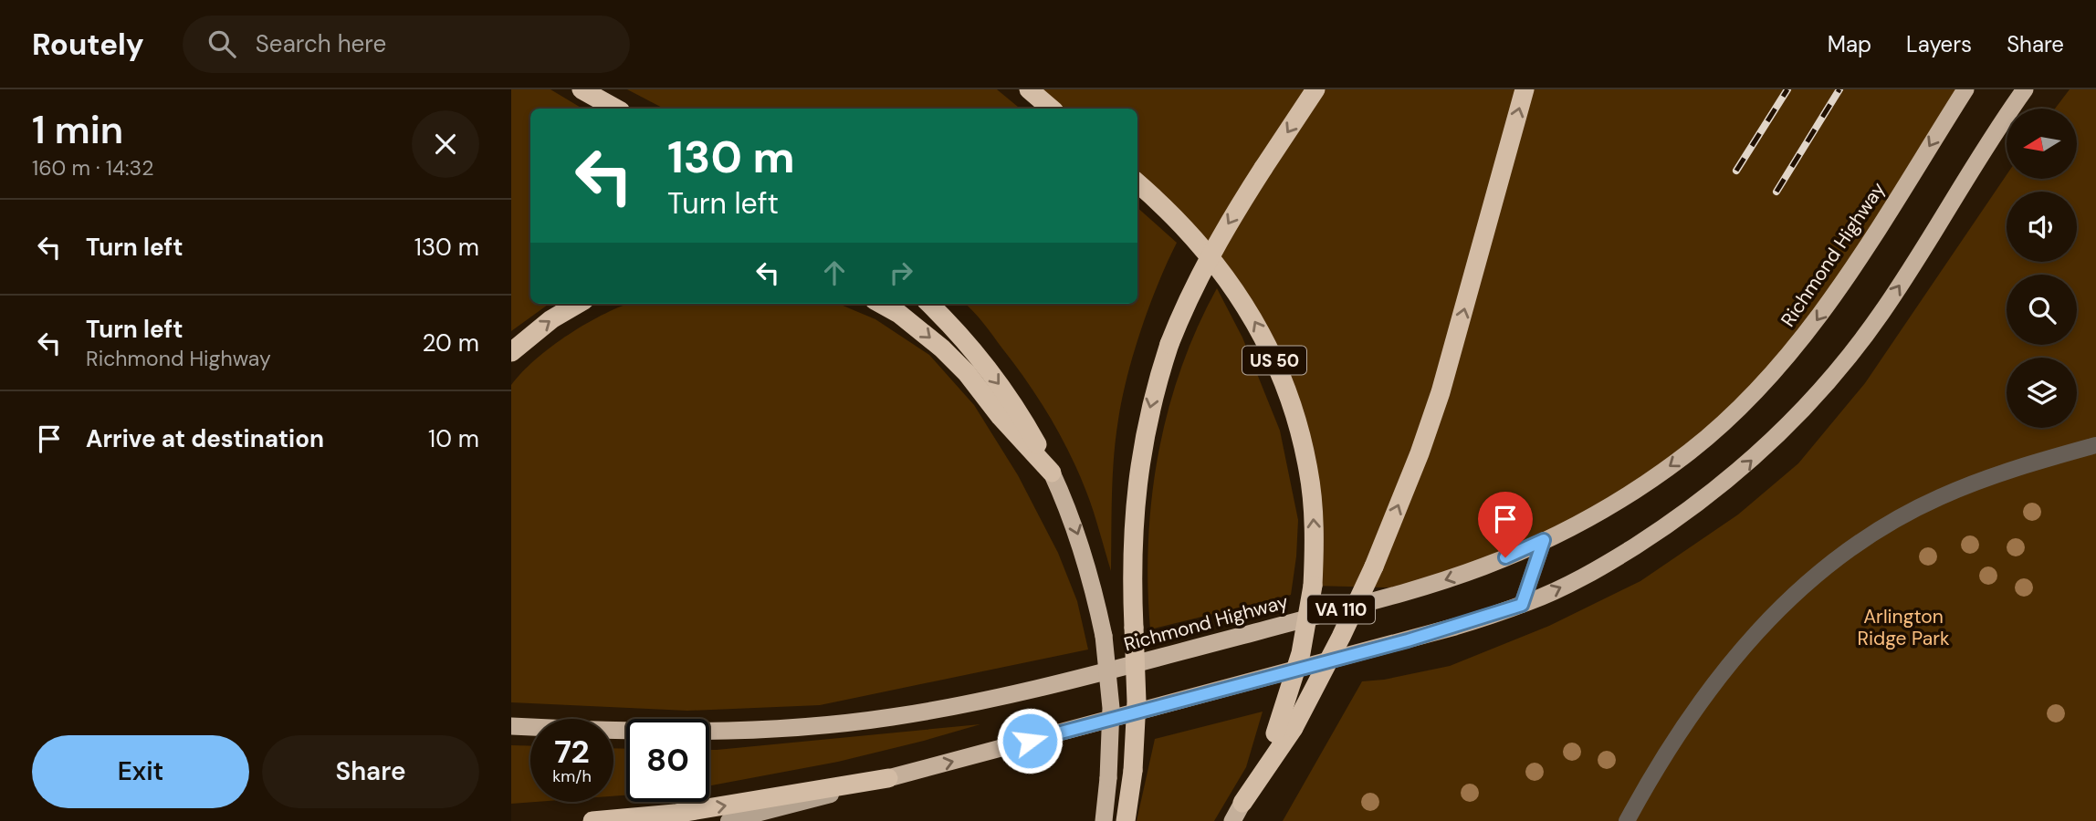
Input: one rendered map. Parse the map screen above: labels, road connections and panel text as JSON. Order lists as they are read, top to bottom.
{
  "streets": {
    "highway": ["Richmond Highway", "US 50", "VA 110"]
  },
  "parks": ["Arlington Ridge Park"],
  "north": "left",
  "page": {
    "header": "Routely",
    "search": "Search here",
    "nav": ["Map", "Layers", "Share"],
    "heading": ["1 min", "160 m · 14:32"],
    "turn": ["130 m", "Turn left"],
    "list": [
      {
        "name": "Turn left",
        "value": "130 m"
      },
      {
        "name": "Turn left",
        "note": "Richmond Highway",
        "value": "20 m"
      },
      {
        "name": "Arrive at destination",
        "value": "10 m"
      }
    ],
    "speed": "72 km/h",
    "limit": "80",
    "buttons": ["Exit", "Share"]
  }
}
